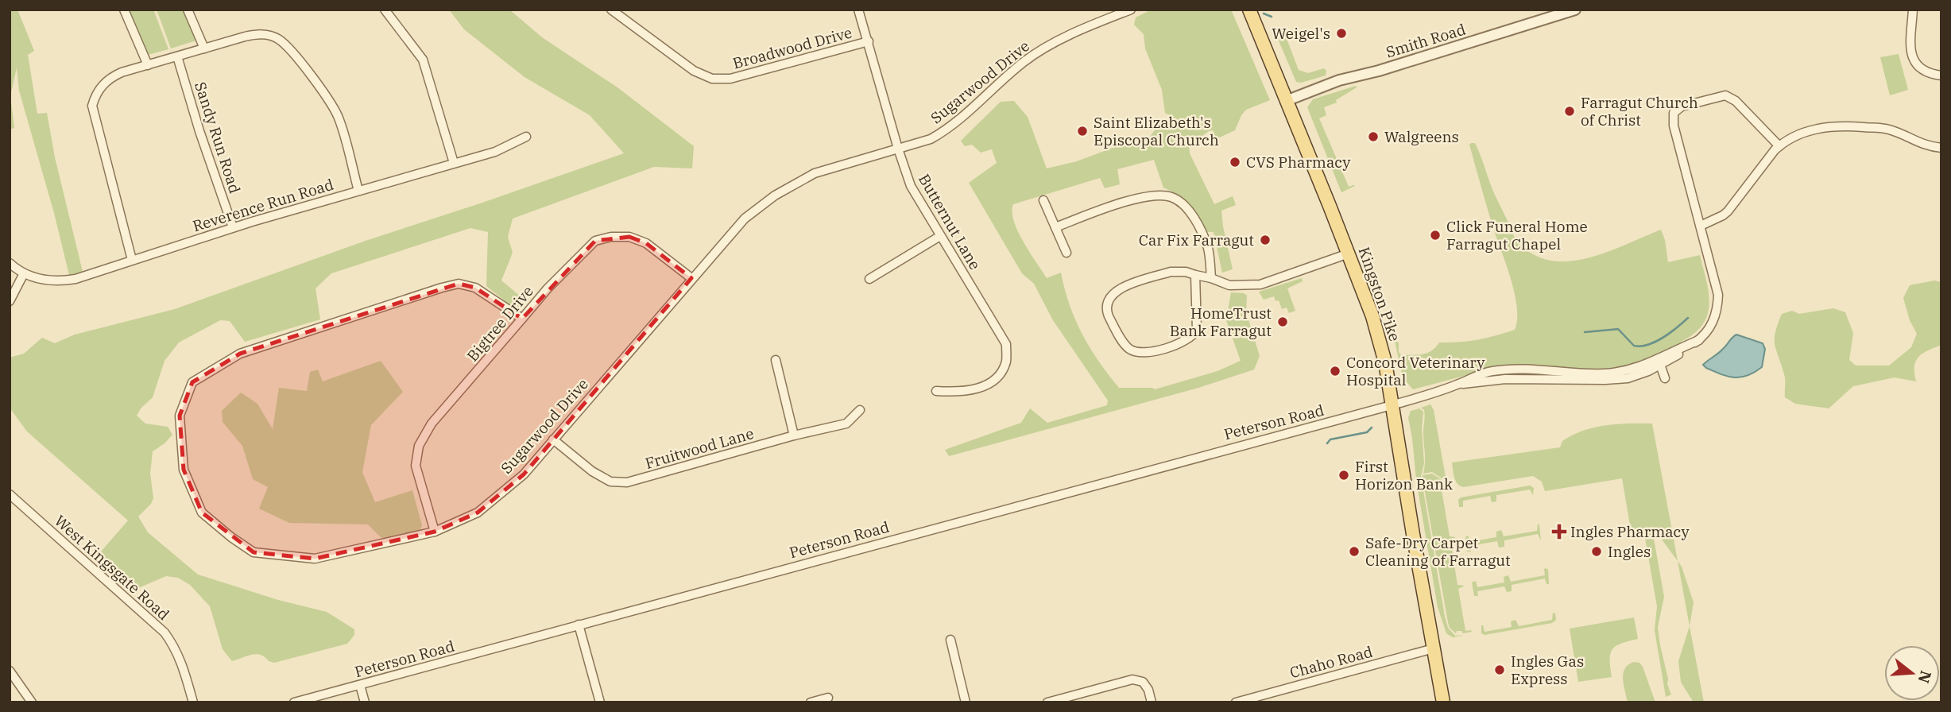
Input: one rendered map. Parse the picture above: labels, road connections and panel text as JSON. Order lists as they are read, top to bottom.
{
  "streets": {
    "main road": ["Kingston Pike"],
    "street": [
      "Smith Road",
      "Broadwood Drive",
      "Sugarwood Drive",
      "Sandy Run Road",
      "Reverence Run Road",
      "Butternut Lane",
      "Bigtree Drive",
      "Peterson Road",
      "Fruitwood Lane",
      "West Kingsgate Road",
      "Chaho Road"
    ]
  },
  "crossings": [
    ["Smith Road", "Kingston Pike"],
    ["Broadwood Drive", "Butternut Lane"],
    ["Sugarwood Drive", "Butternut Lane"],
    ["Sugarwood Drive", "Bigtree Drive"],
    ["Sugarwood Drive", "Fruitwood Lane"],
    ["Sandy Run Road", "Reverence Run Road"],
    ["Kingston Pike", "Peterson Road"],
    ["Kingston Pike", "Chaho Road"]
  ],
  "places": {
    "other": [
      "Weigel's",
      "Farragut Church of Christ",
      "Saint Elizabeth's Episcopal Church",
      "Walgreens",
      "CVS Pharmacy",
      "Click Funeral Home Farragut Chapel",
      "Car Fix Farragut",
      "HomeTrust Bank Farragut",
      "Concord Veterinary Hospital",
      "First Horizon Bank",
      "Safe-Dry Carpet Cleaning of Farragut",
      "Ingles",
      "Ingles Gas Express"
    ],
    "health": ["Ingles Pharmacy"]
  },
  "north": "right"
}
